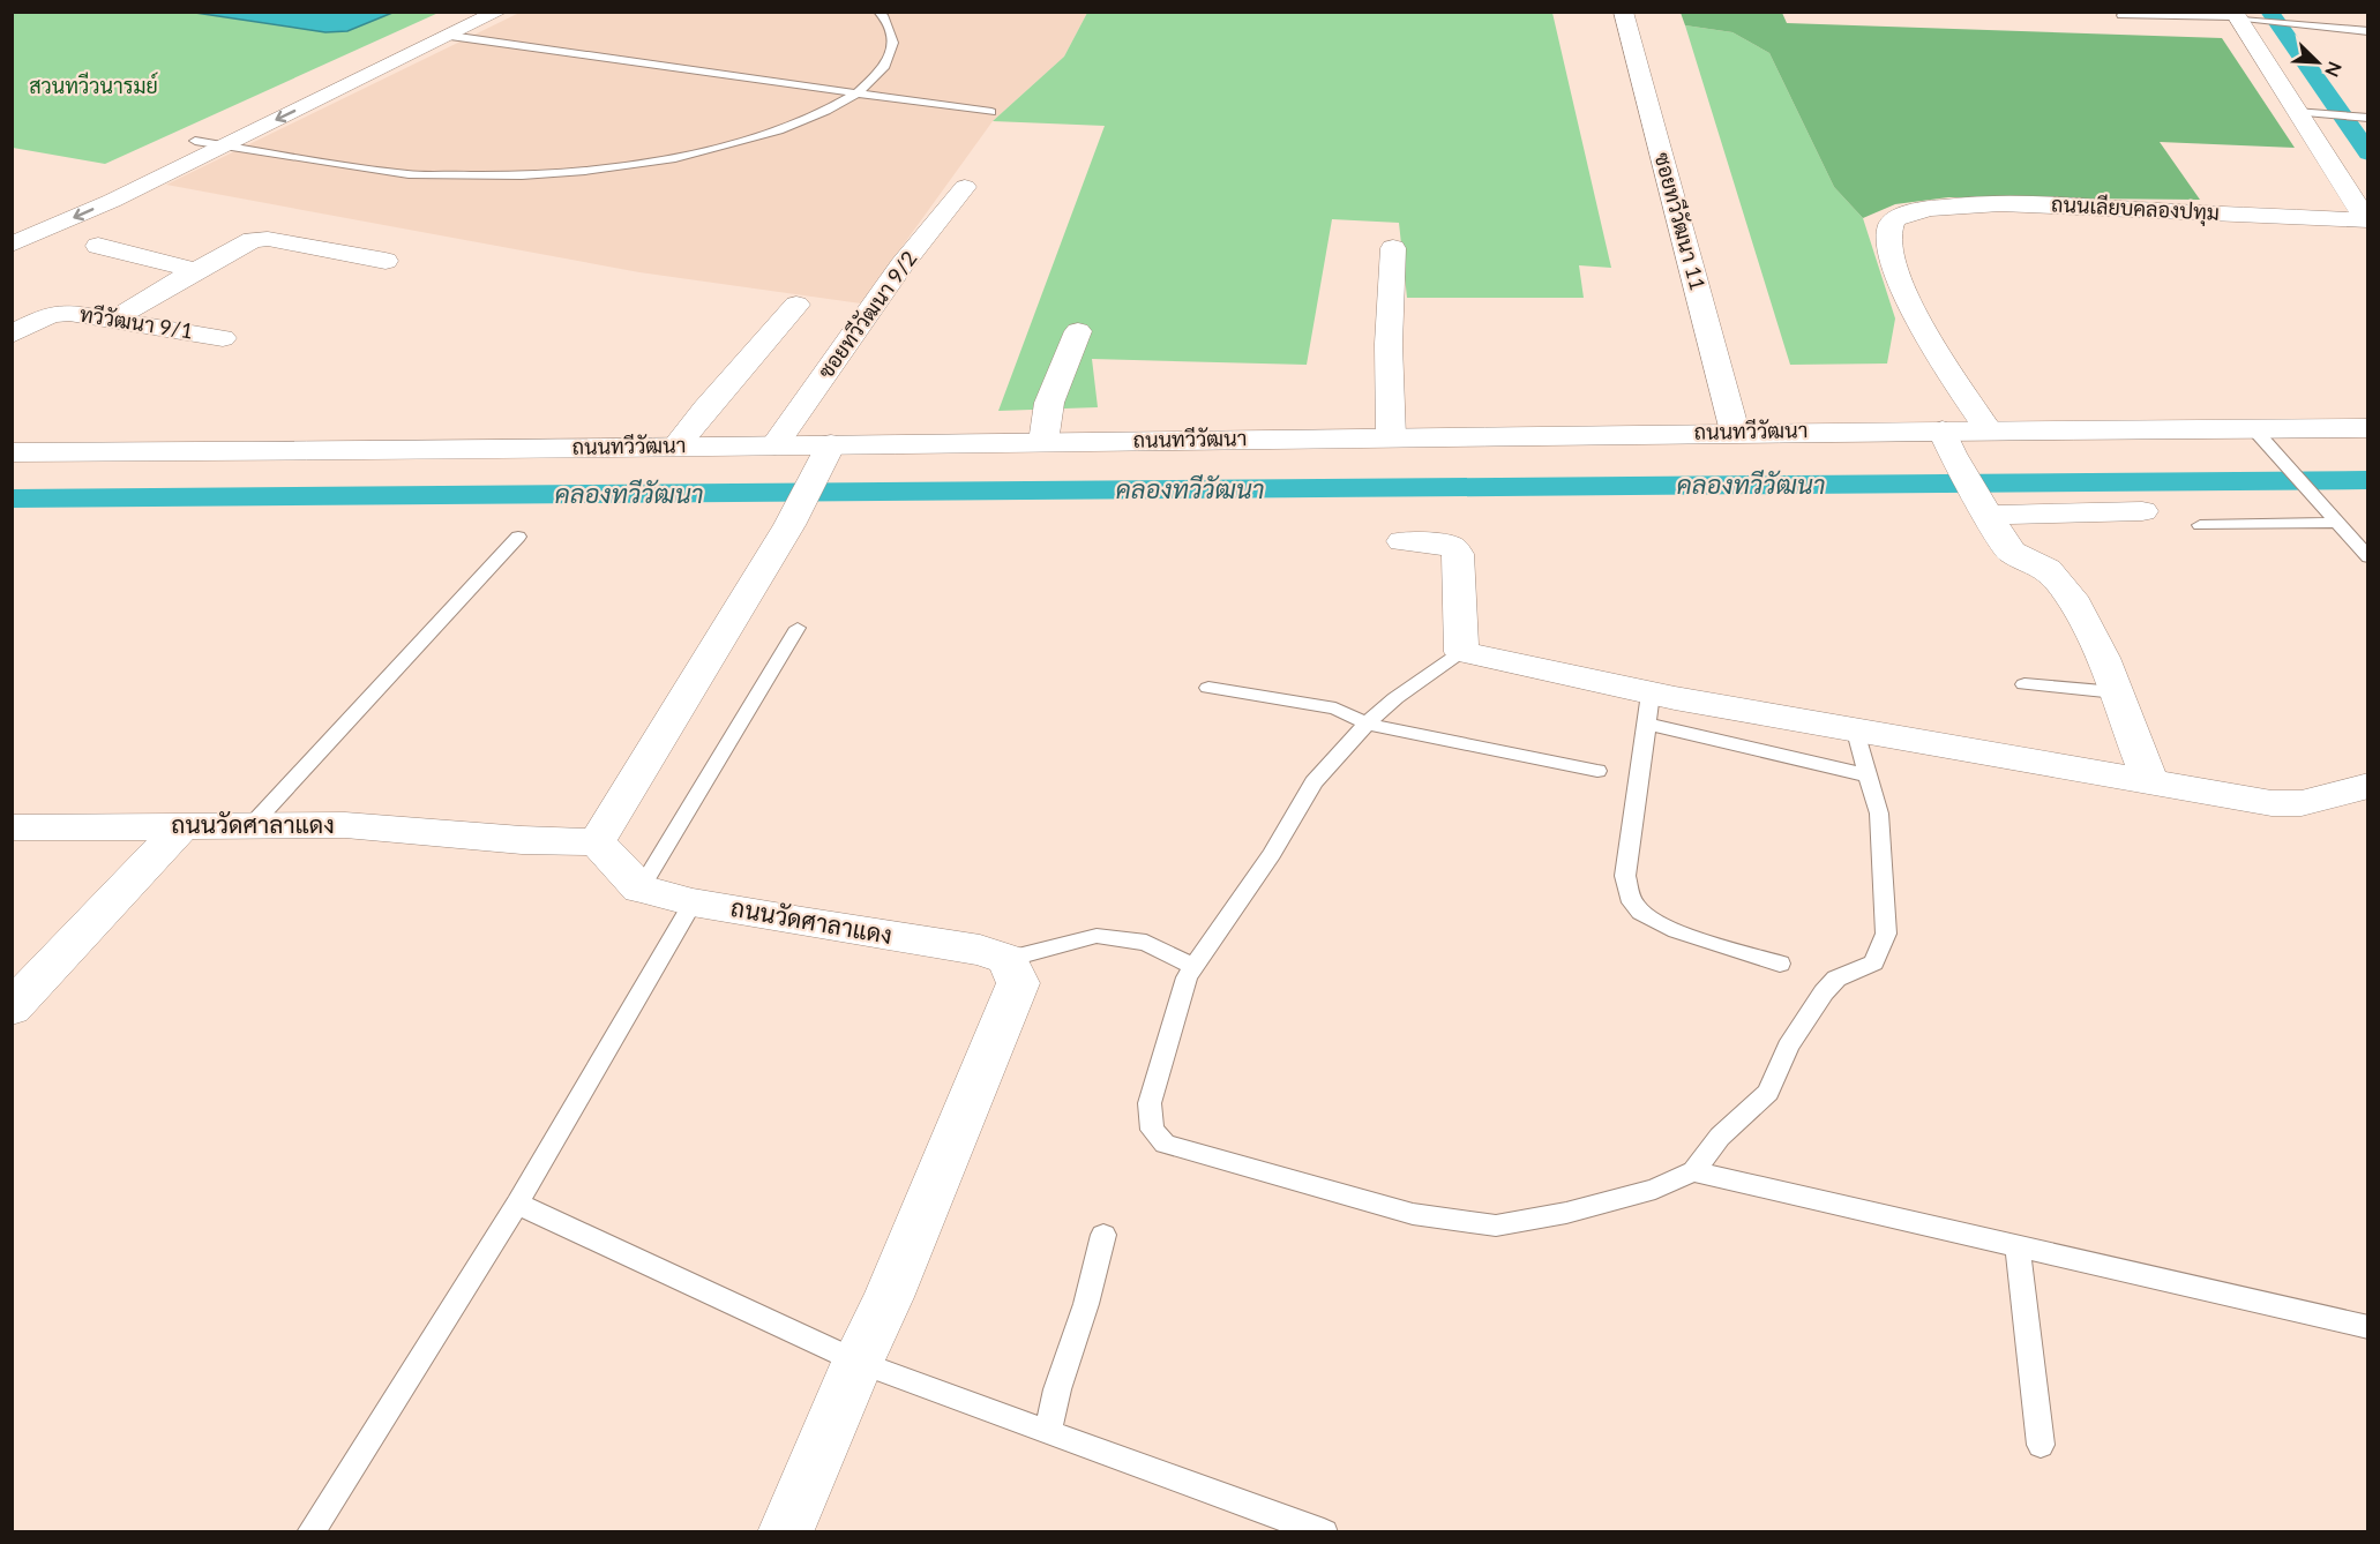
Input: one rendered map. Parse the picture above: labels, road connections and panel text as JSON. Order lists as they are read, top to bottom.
{
  "streets": {
    "street": [
      "ถนนเลียบคลองปทุม",
      "ซอยทวีวัฒนา 11",
      "ซอยทวีวัฒนา 9/2",
      "ทวีวัฒนา 9/1",
      "ถนนทวีวัฒนา",
      "ถนนวัดศาลาแดง"
    ]
  },
  "crossings": [
    ["ถนนเลียบคลองปทุม", "ถนนทวีวัฒนา"],
    ["ซอยทวีวัฒนา 11", "ถนนทวีวัฒนา"],
    ["ซอยทวีวัฒนา 9/2", "ถนนทวีวัฒนา"]
  ],
  "water": ["คลองทวีวัฒนา"],
  "parks": ["สวนทวีวนารมย์"],
  "north": "bottom right"
}
